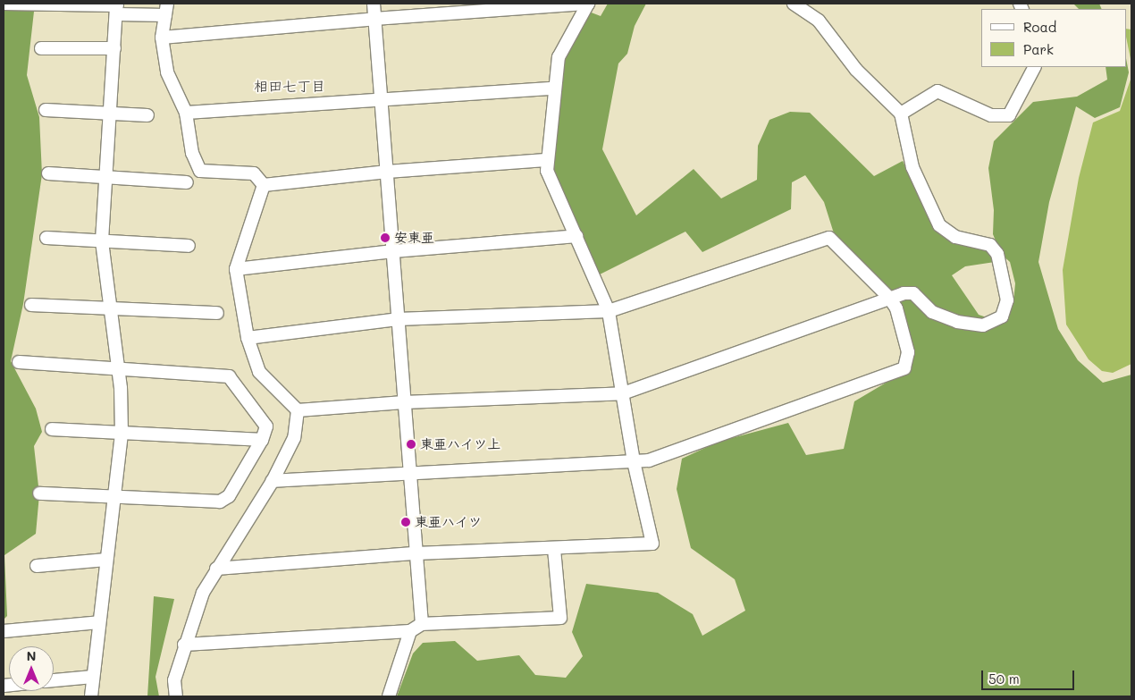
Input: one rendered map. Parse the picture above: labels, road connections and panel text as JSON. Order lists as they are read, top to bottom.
{
  "districts": ["相田七丁目"],
  "places": ["安東亜", "東亜ハイツ上", "東亜ハイツ"],
  "legend": ["Road", "Park"],
  "scale_bar": "50 m",
  "north": "top"
}
